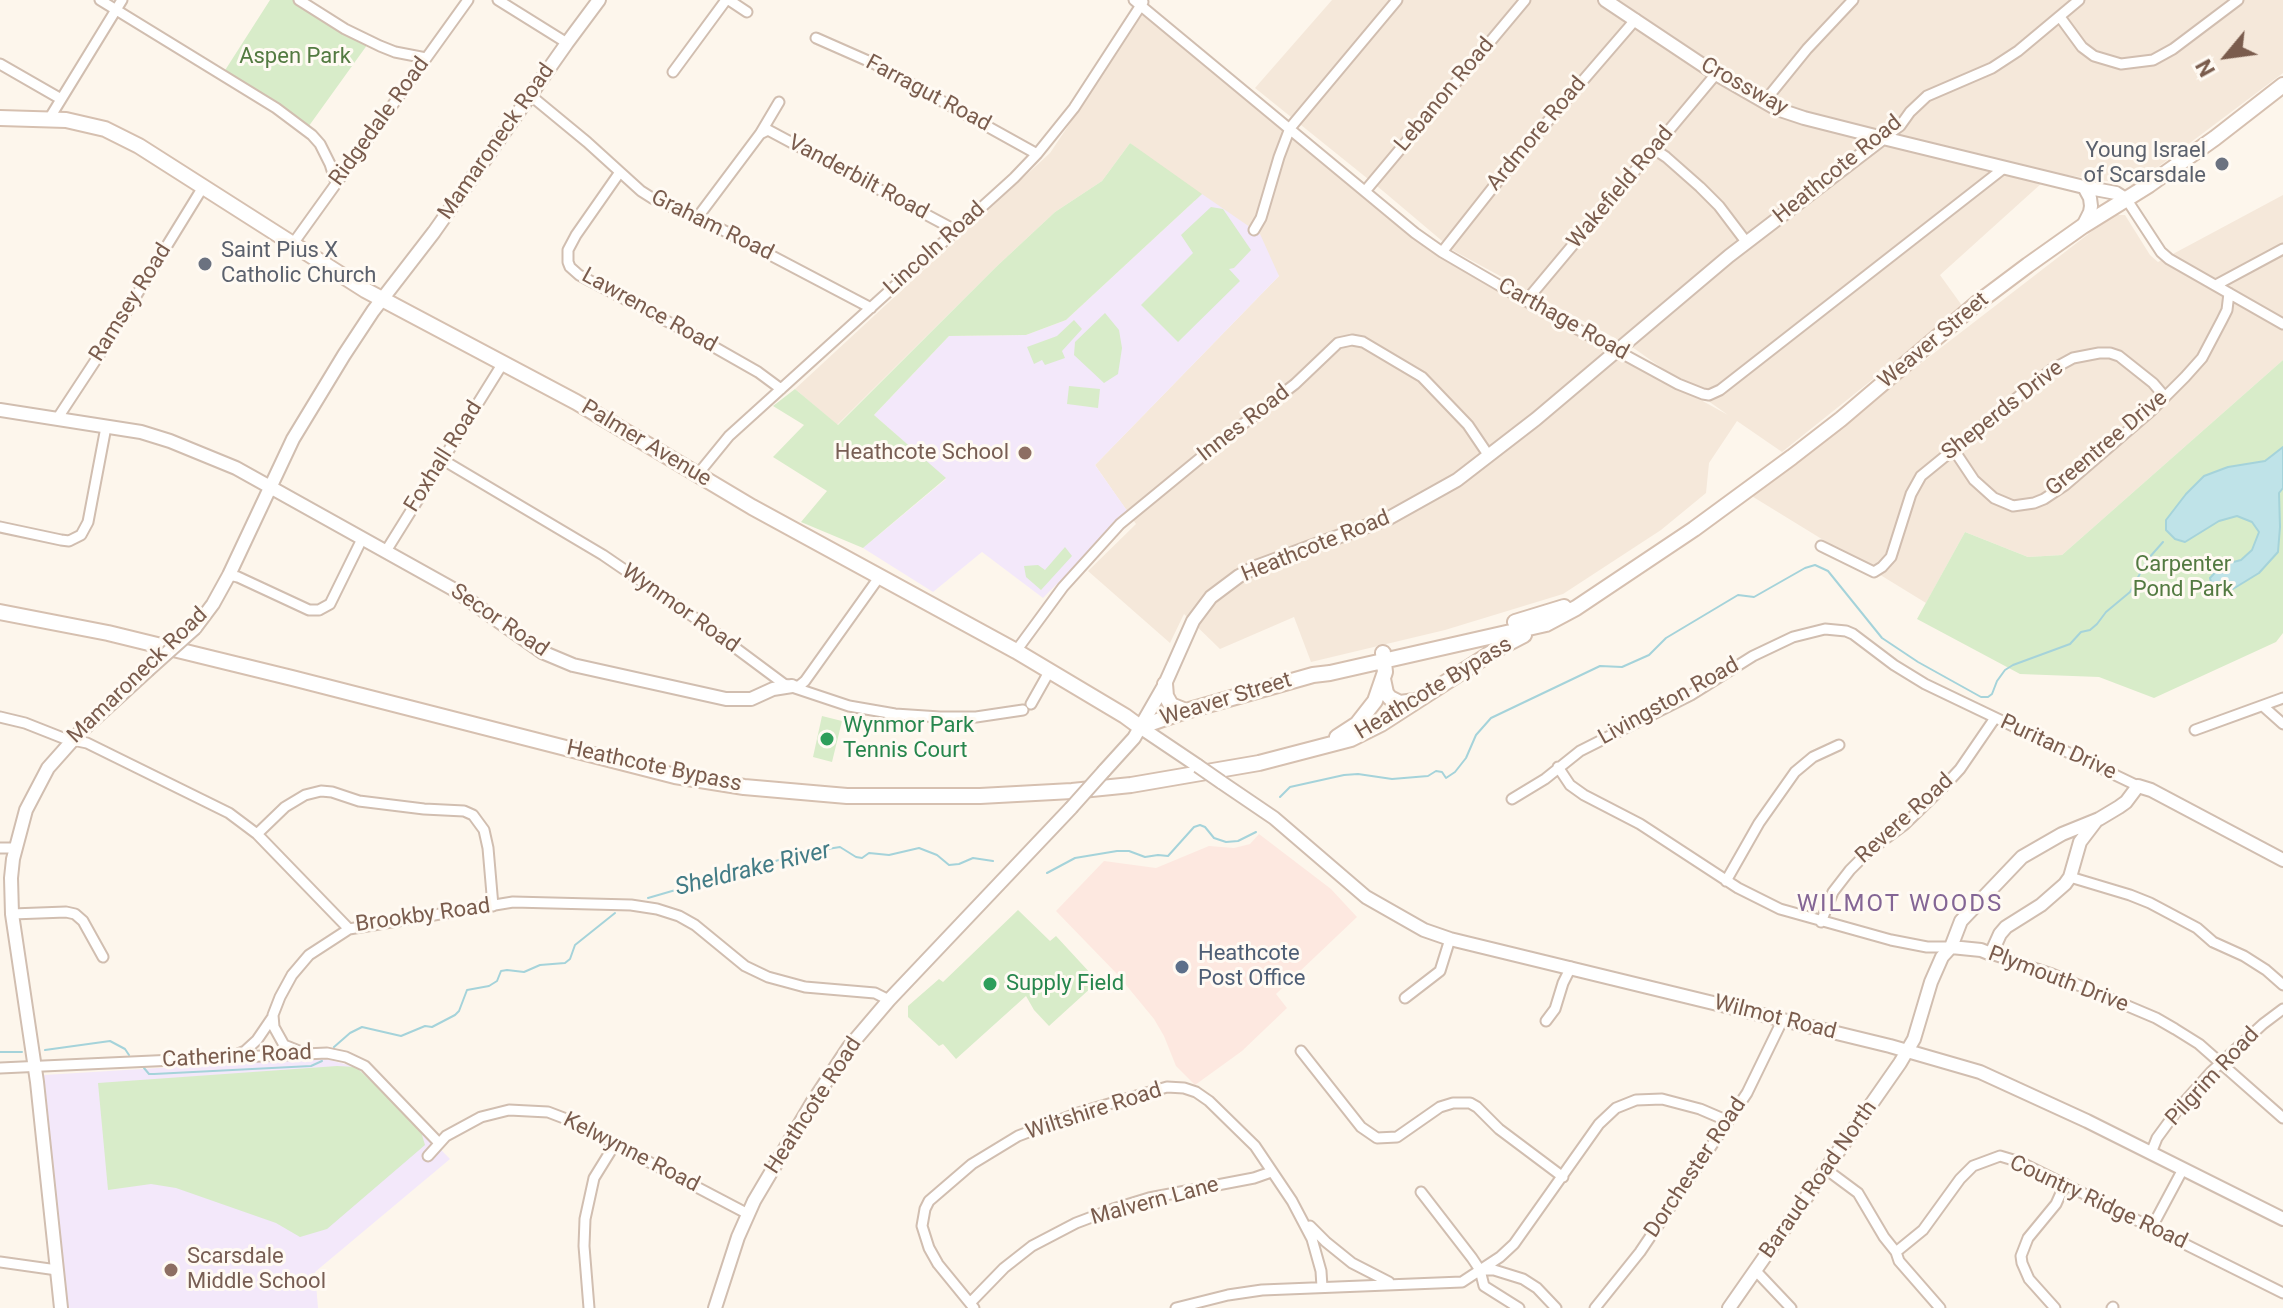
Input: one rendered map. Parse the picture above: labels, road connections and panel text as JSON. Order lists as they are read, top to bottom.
{
  "streets": {
    "main road": ["Weaver Street", "Palmer Avenue", "Heathcote Bypass"],
    "street": [
      "Crossway",
      "Farragut Road",
      "Lebanon Road",
      "Ridgedale Road",
      "Ardmore Road",
      "Mamaroneck Road",
      "Heathcote Road",
      "Vanderbilt Road",
      "Wakefield Road",
      "Graham Road",
      "Lincoln Road",
      "Ramsey Road",
      "Lawrence Road",
      "Carthage Road",
      "Sheperds Drive",
      "Innes Road",
      "Greentree Drive",
      "Foxhall Road",
      "Wynmor Road",
      "Secor Road",
      "Livingston Road",
      "Puritan Drive",
      "Revere Road",
      "Brookby Road",
      "Plymouth Drive",
      "Wilmot Road",
      "Catherine Road",
      "Pilgrim Road",
      "Wiltshire Road",
      "Kelwynne Road",
      "Dorchester Road",
      "Baraud Road North",
      "Malvern Lane",
      "Country Ridge Road"
    ]
  },
  "crossings": [
    ["Crossway", "Ardmore Road"],
    ["Crossway", "Heathcote Road"],
    ["Crossway", "Wakefield Road"],
    ["Crossway", "Carthage Road"],
    ["Crossway", "Weaver Street"],
    ["Farragut Road", "Lincoln Road"],
    ["Lebanon Road", "Carthage Road"],
    ["Ridgedale Road", "Palmer Avenue"],
    ["Ardmore Road", "Carthage Road"],
    ["Mamaroneck Road", "Graham Road"],
    ["Mamaroneck Road", "Palmer Avenue"],
    ["Mamaroneck Road", "Secor Road"],
    ["Mamaroneck Road", "Brookby Road"],
    ["Mamaroneck Road", "Catherine Road"],
    ["Heathcote Road", "Carthage Road"],
    ["Heathcote Road", "Weaver Street"],
    ["Heathcote Road", "Innes Road"],
    ["Heathcote Road", "Palmer Avenue"],
    ["Heathcote Road", "Brookby Road"],
    ["Heathcote Road", "Kelwynne Road"],
    ["Vanderbilt Road", "Lincoln Road"],
    ["Wakefield Road", "Carthage Road"],
    ["Graham Road", "Lincoln Road"],
    ["Graham Road", "Lawrence Road"],
    ["Lincoln Road", "Lawrence Road"],
    ["Lincoln Road", "Carthage Road"],
    ["Lincoln Road", "Palmer Avenue"],
    ["Ramsey Road", "Palmer Avenue"],
    ["Ramsey Road", "Secor Road"],
    ["Weaver Street", "Palmer Avenue"],
    ["Weaver Street", "Heathcote Bypass"],
    ["Sheperds Drive", "Greentree Drive"],
    ["Innes Road", "Palmer Avenue"],
    ["Palmer Avenue", "Foxhall Road"],
    ["Palmer Avenue", "Wilmot Road"],
    ["Foxhall Road", "Wynmor Road"],
    ["Foxhall Road", "Secor Road"],
    ["Wynmor Road", "Secor Road"],
    ["Livingston Road", "Puritan Drive"],
    ["Livingston Road", "Plymouth Drive"],
    ["Puritan Drive", "Revere Road"],
    ["Revere Road", "Plymouth Drive"],
    ["Plymouth Drive", "Pilgrim Road"],
    ["Plymouth Drive", "Baraud Road North"],
    ["Wilmot Road", "Pilgrim Road"],
    ["Wilmot Road", "Dorchester Road"],
    ["Wilmot Road", "Baraud Road North"],
    ["Catherine Road", "Kelwynne Road"],
    ["Wiltshire Road", "Malvern Lane"]
  ],
  "districts": ["WILMOT WOODS"],
  "water": ["Sheldrake River"],
  "parks": ["Aspen Park", "Carpenter Pond Park"],
  "places": [
    "Young Israel of Scarsdale",
    "Saint Pius X Catholic Church",
    "Heathcote School",
    "Wynmor Park Tennis Court",
    "Heathcote Post Office",
    "Supply Field",
    "Scarsdale Middle School"
  ],
  "north": "bottom left"
}
